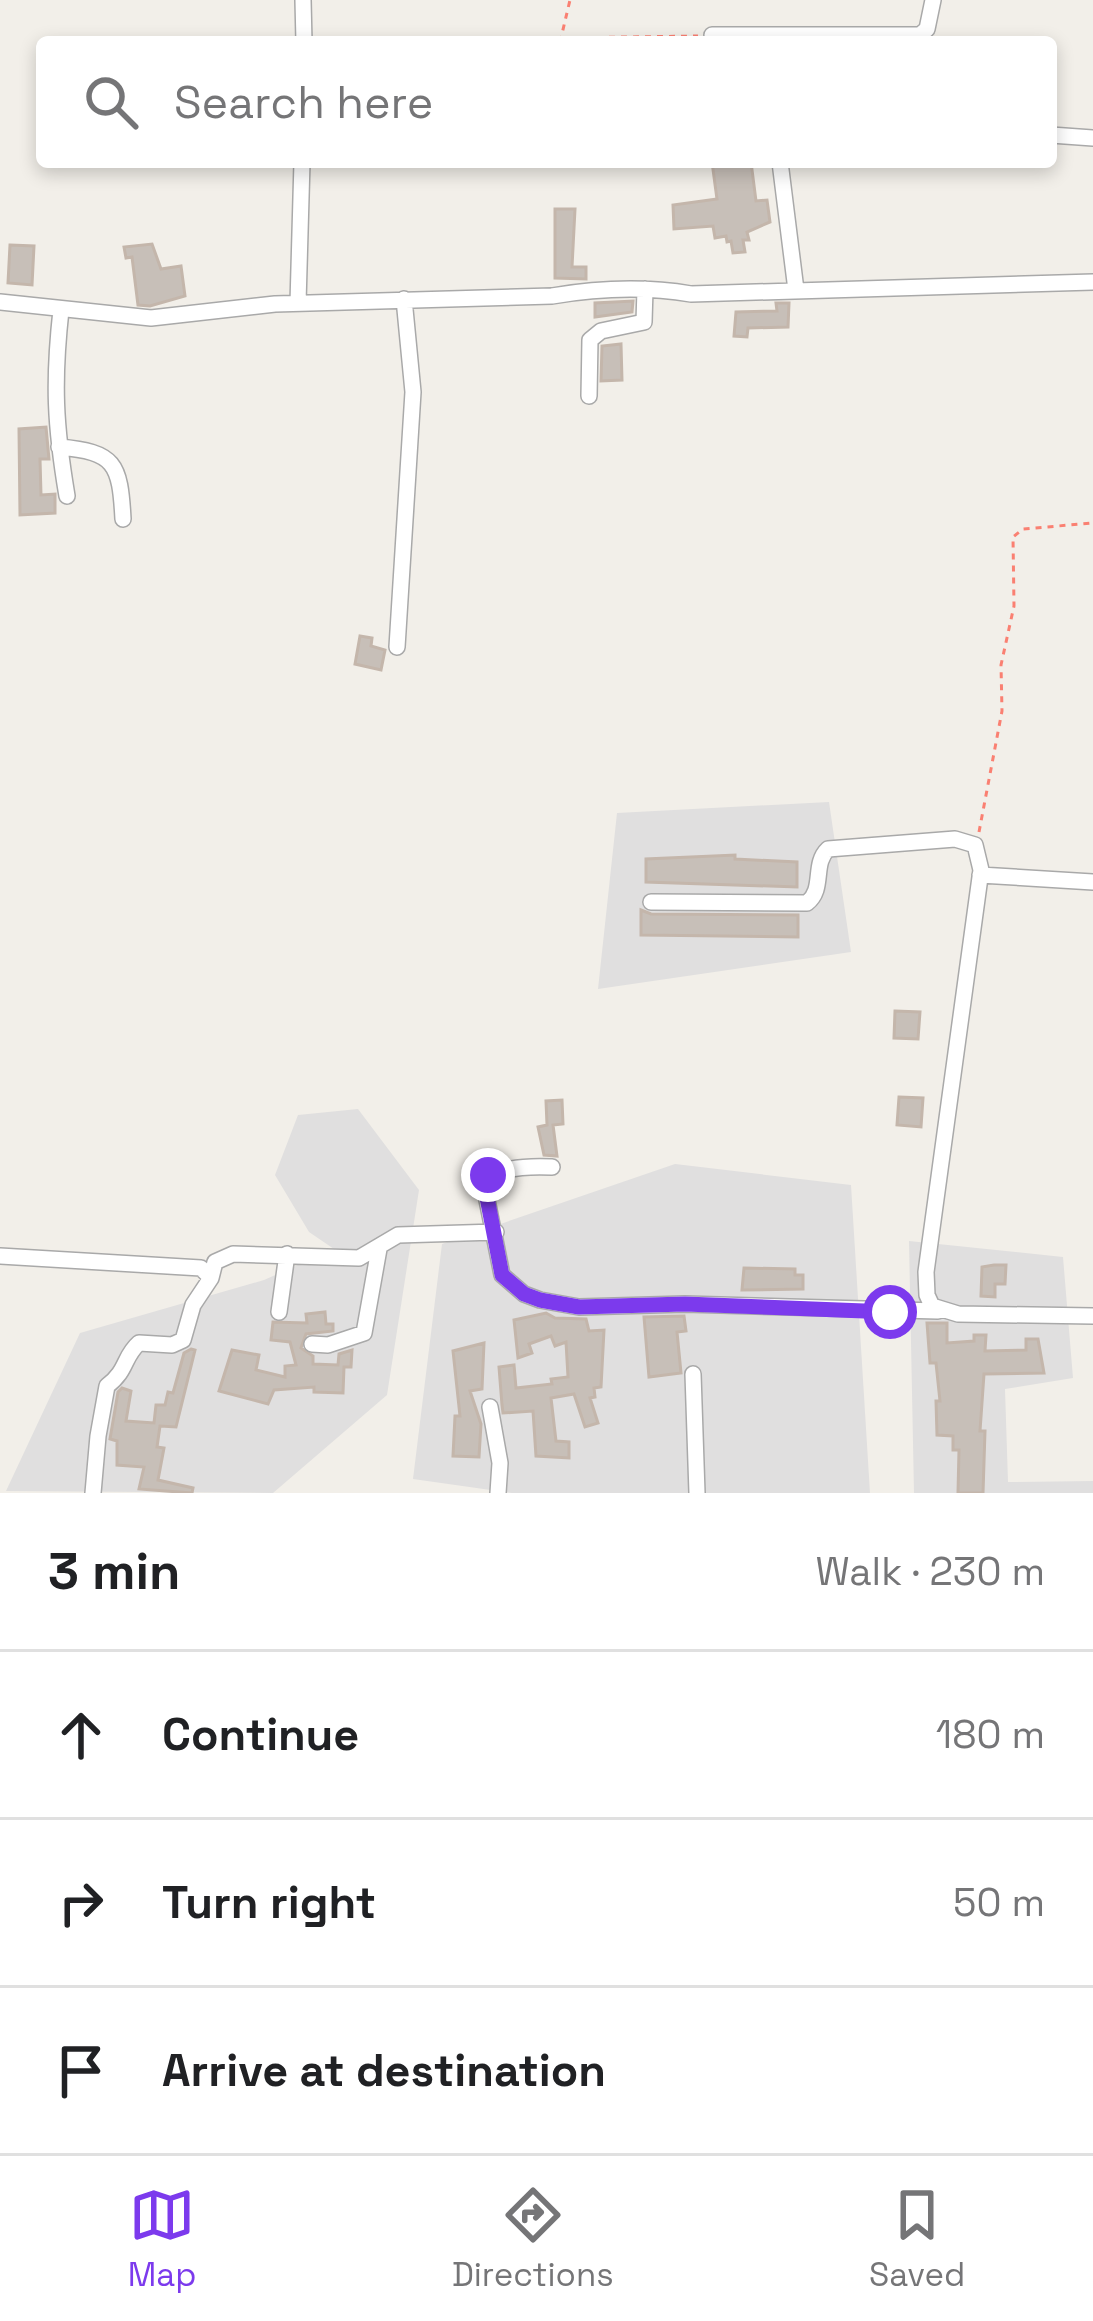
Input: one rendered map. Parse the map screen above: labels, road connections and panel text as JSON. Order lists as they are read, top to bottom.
{
  "page": {
    "search": "Search here",
    "heading": ["3 min", "Walk · 230 m"],
    "list": [
      ["Continue", "180 m"],
      ["Turn right", "50 m"],
      "Arrive at destination"
    ],
    "nav": ["Map", "Directions", "Saved"]
  }
}
